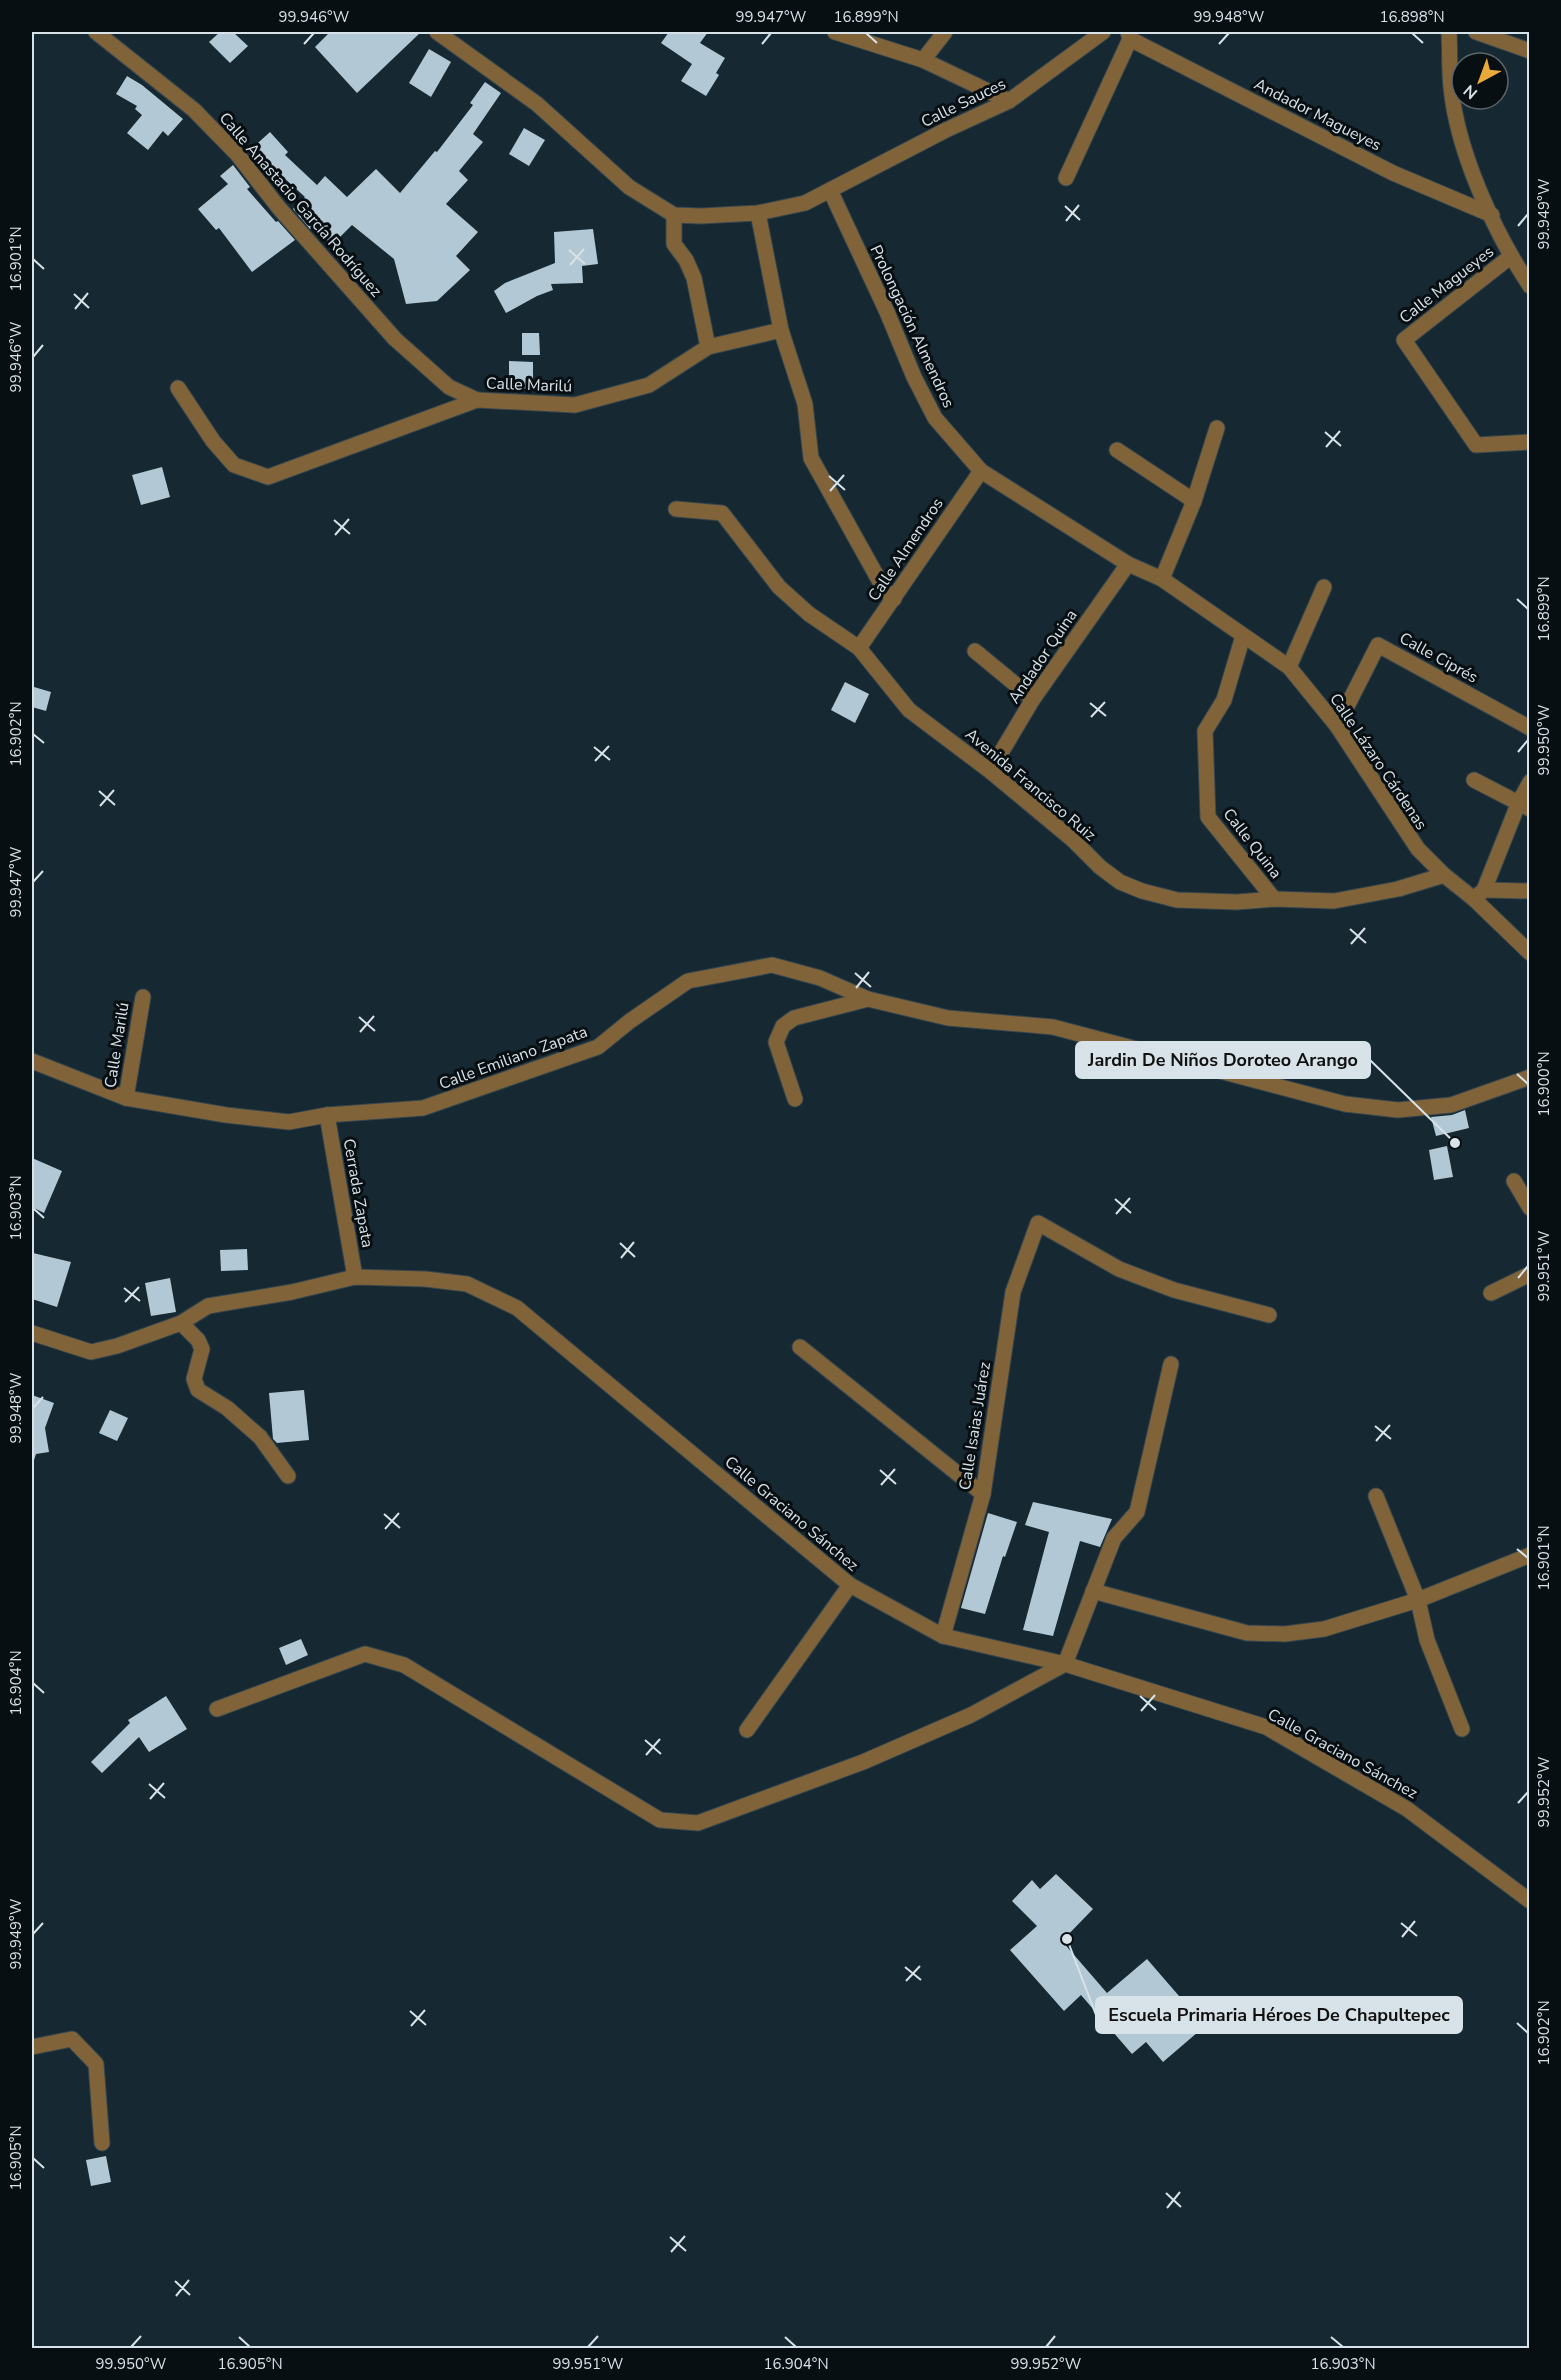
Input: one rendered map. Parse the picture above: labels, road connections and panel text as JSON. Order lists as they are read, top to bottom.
{
  "streets": {
    "street": [
      "Calle Sauces",
      "Andador Magueyes",
      "Calle Anastacio García Rodríguez",
      "Calle Magueyes",
      "Prolongación Almendros",
      "Calle Marilú",
      "Calle Almendros",
      "Andador Quina",
      "Calle Ciprés",
      "Calle Lázaro Cárdenas",
      "Avenida Francisco Ruiz",
      "Calle Quina",
      "Calle Emiliano Zapata",
      "Cerrada Zapata",
      "Calle Isaias Juárez",
      "Calle Graciano Sánchez"
    ]
  },
  "crossings": [
    ["Calle Sauces", "Prolongación Almendros"],
    ["Calle Anastacio García Rodríguez", "Calle Marilú"],
    ["Prolongación Almendros", "Calle Almendros"],
    ["Prolongación Almendros", "Andador Quina"],
    ["Prolongación Almendros", "Calle Lázaro Cárdenas"],
    ["Calle Marilú", "Calle Emiliano Zapata"],
    ["Calle Almendros", "Avenida Francisco Ruiz"],
    ["Andador Quina", "Avenida Francisco Ruiz"],
    ["Calle Ciprés", "Calle Lázaro Cárdenas"],
    ["Calle Lázaro Cárdenas", "Avenida Francisco Ruiz"],
    ["Calle Lázaro Cárdenas", "Calle Quina"],
    ["Avenida Francisco Ruiz", "Calle Quina"],
    ["Calle Emiliano Zapata", "Cerrada Zapata"],
    ["Cerrada Zapata", "Calle Graciano Sánchez"],
    ["Calle Isaias Juárez", "Calle Graciano Sánchez"]
  ],
  "places": ["Jardin De Niños Doroteo Arango", "Escuela Primaria Héroes De Chapultepec"],
  "north": "bottom left",
  "coordinates": [
    "99.946°W",
    "99.947°W",
    "16.899°N",
    "99.948°W",
    "16.898°N",
    "99.949°W",
    "16.901°N",
    "16.902°N",
    "99.950°W",
    "16.900°N",
    "16.903°N",
    "99.951°W",
    "16.904°N",
    "99.952°W",
    "16.905°N"
  ]
}
